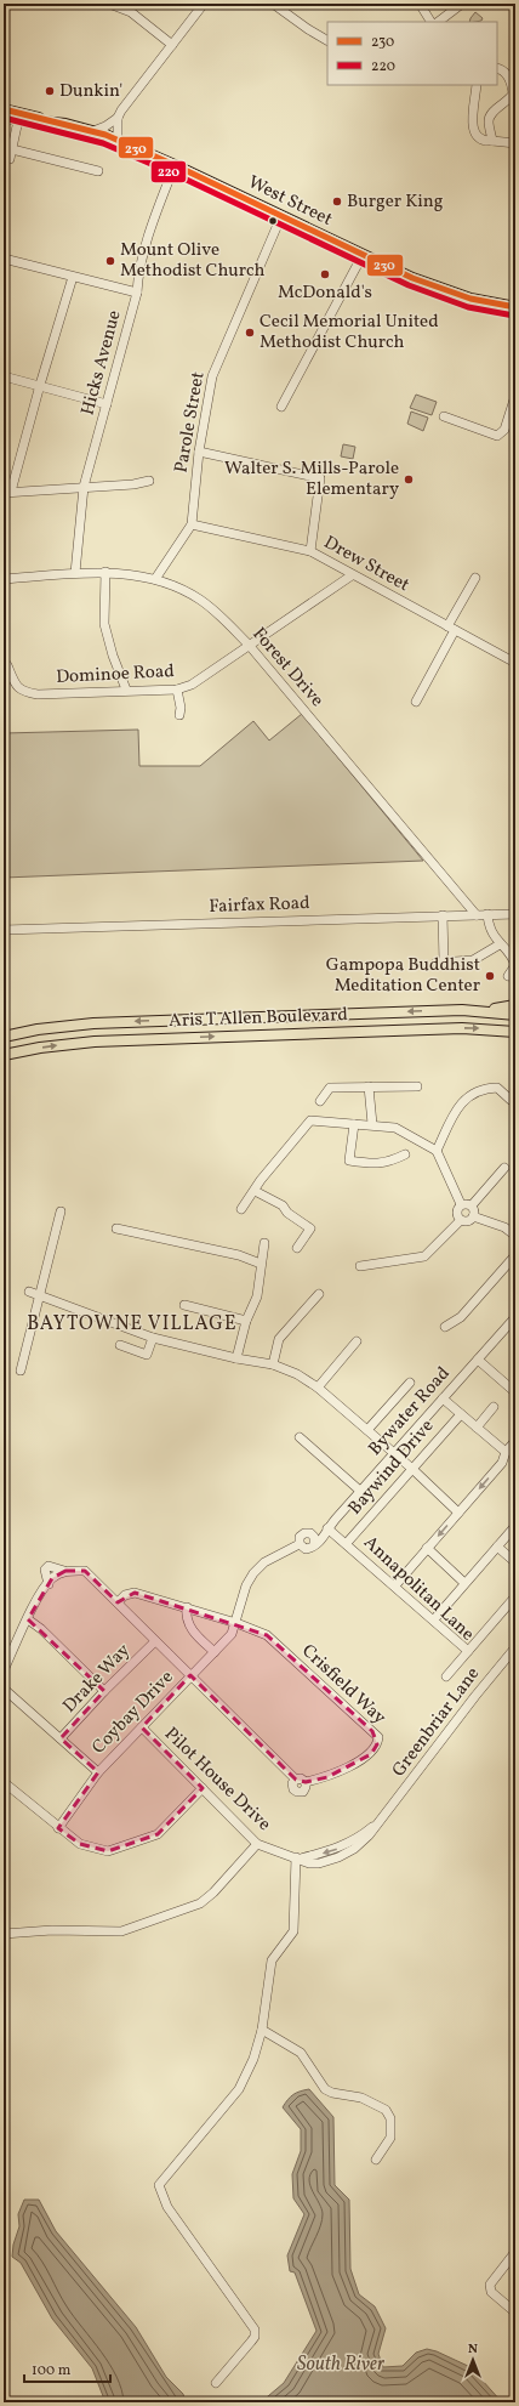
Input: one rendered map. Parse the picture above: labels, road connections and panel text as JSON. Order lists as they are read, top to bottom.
{
  "streets": {
    "main road": ["West Street", "Aris T Allen Boulevard"],
    "street": [
      "Hicks Avenue",
      "Parole Street",
      "Drew Street",
      "Forest Drive",
      "Dominoe Road",
      "Fairfax Road",
      "Bywater Road",
      "Baywind Drive",
      "Annapolitan Lane",
      "Drake Way",
      "Crisfield Way",
      "Coybay Drive",
      "Greenbriar Lane",
      "Pilot House Drive"
    ]
  },
  "crossings": [
    ["West Street", "Hicks Avenue"],
    ["West Street", "Parole Street"],
    ["Hicks Avenue", "Forest Drive"],
    ["Parole Street", "Drew Street"],
    ["Parole Street", "Forest Drive"],
    ["Drew Street", "Dominoe Road"],
    ["Forest Drive", "Dominoe Road"],
    ["Forest Drive", "Fairfax Road"],
    ["Bywater Road", "Annapolitan Lane"],
    ["Baywind Drive", "Annapolitan Lane"],
    ["Drake Way", "Crisfield Way"],
    ["Crisfield Way", "Coybay Drive"],
    ["Coybay Drive", "Pilot House Drive"],
    ["Greenbriar Lane", "Pilot House Drive"]
  ],
  "districts": ["BAYTOWNE VILLAGE"],
  "water": ["South River"],
  "places": [
    "Dunkin'",
    "Burger King",
    "Mount Olive Methodist Church",
    "McDonald's",
    "Cecil Memorial United Methodist Church",
    "Walter S. Mills-Parole Elementary",
    "Gampopa Buddhist Meditation Center"
  ],
  "lines": ["transit line 230", "transit line 220"],
  "legend": ["230", "220"],
  "scale_bar": "100 m",
  "north": "top"
}
